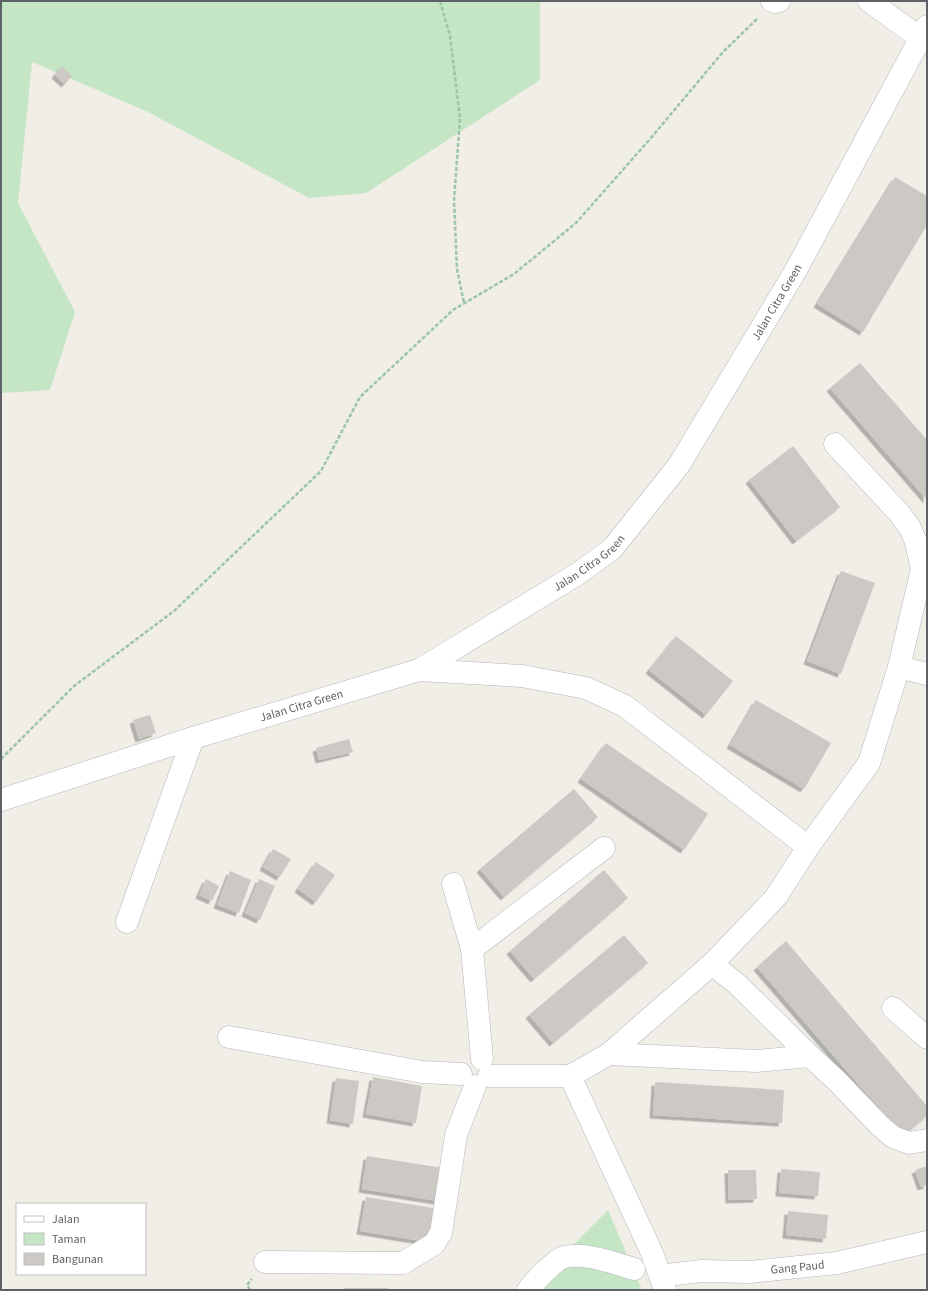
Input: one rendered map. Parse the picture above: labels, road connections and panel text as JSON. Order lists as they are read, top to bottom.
{
  "streets": {
    "street": ["Jalan Citra Green", "Gang Paud"]
  },
  "legend": ["Jalan", "Taman", "Bangunan"]
}
